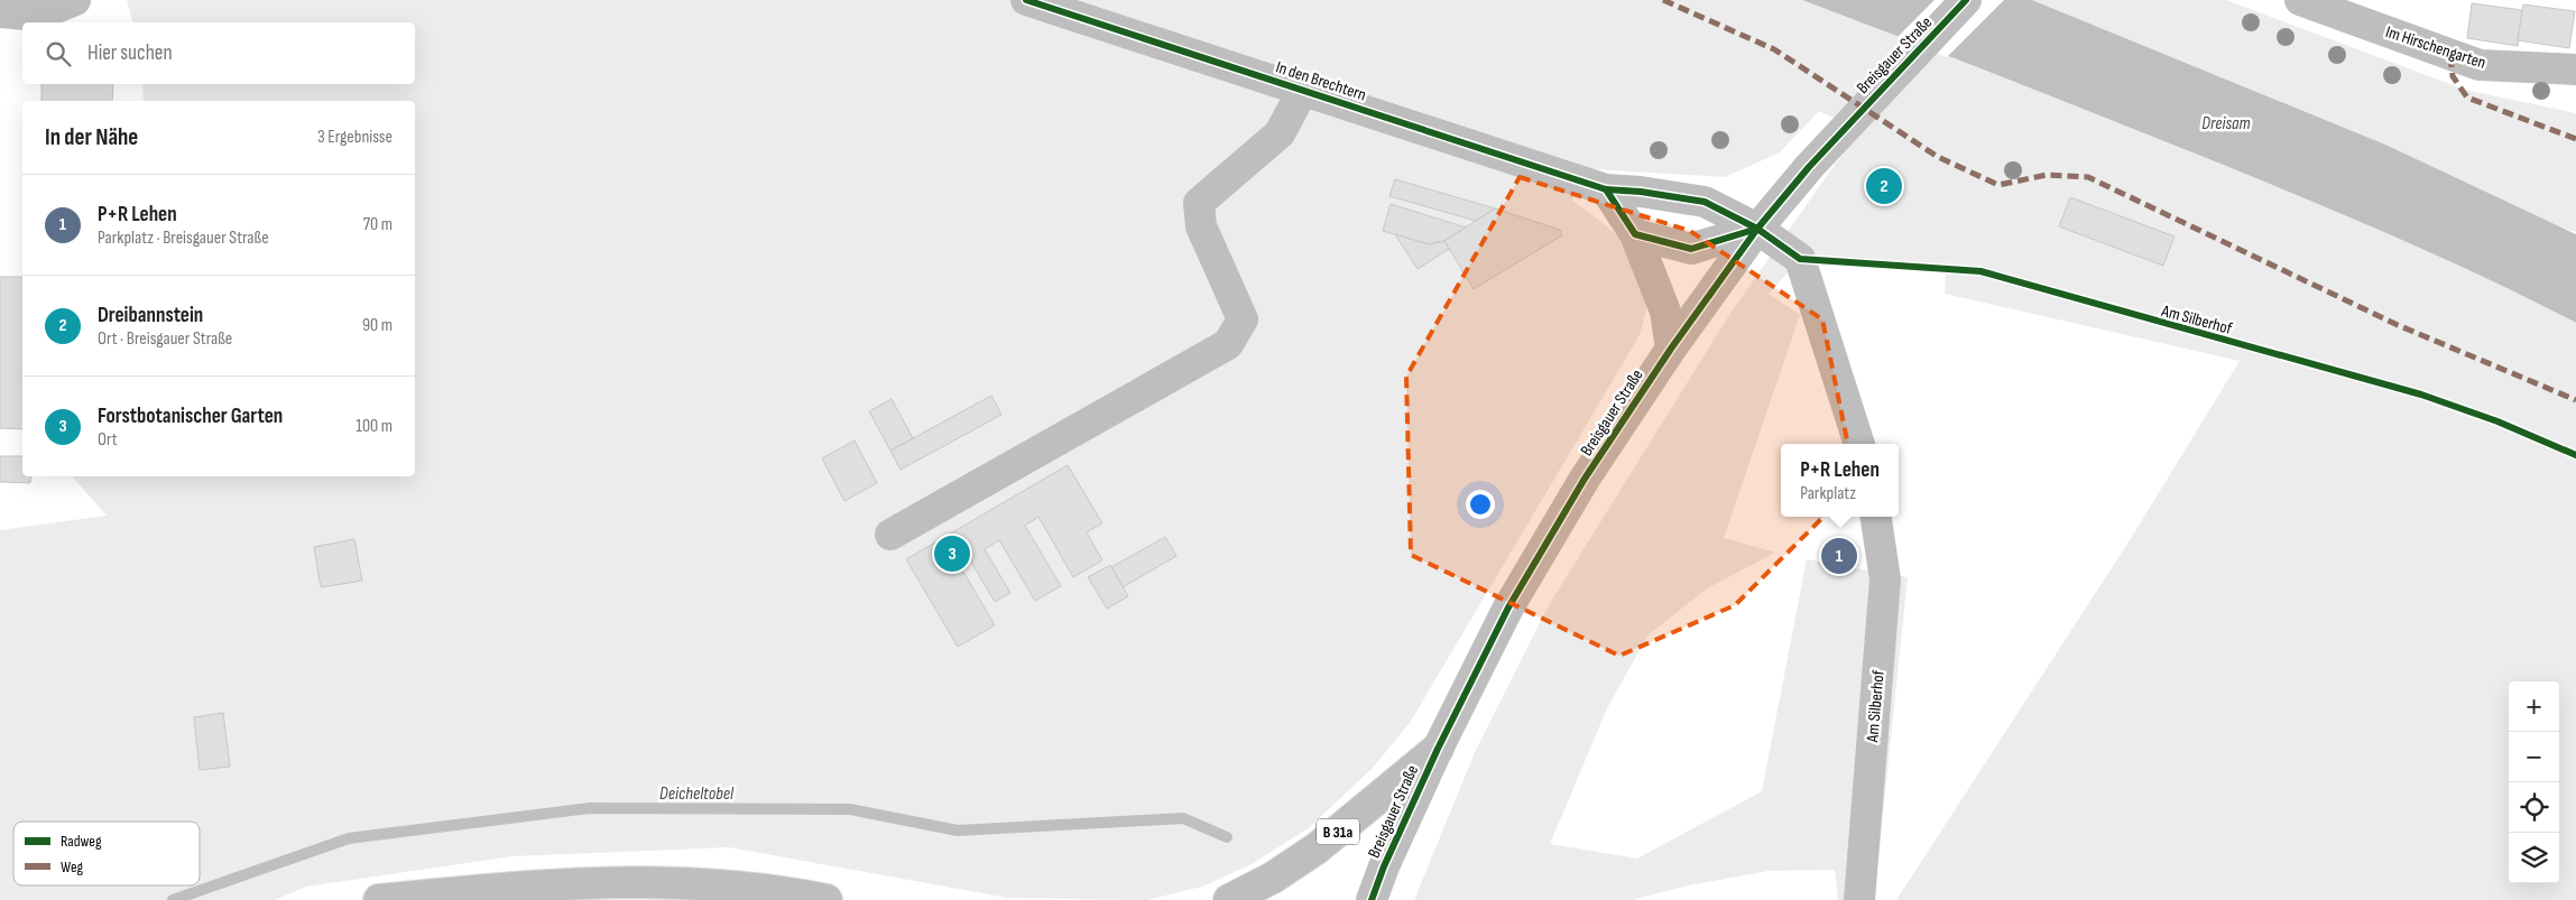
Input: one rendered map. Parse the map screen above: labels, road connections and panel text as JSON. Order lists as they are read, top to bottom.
{
  "streets": {
    "main road": [
      "Im Hirschengarten",
      "Breisgauer Straße",
      "In den Brechtern",
      "Am Silberhof",
      "B 31a"
    ]
  },
  "crossings": [
    ["Breisgauer Straße", "In den Brechtern"],
    ["Breisgauer Straße", "B 31a"]
  ],
  "water": ["Dreisam", "Deicheltobel"],
  "legend": ["Radweg", "Weg"],
  "page": {
    "search": "Hier suchen",
    "heading": ["In der Nähe", "3 Ergebnisse"],
    "pins": ["2", "3", "1"],
    "list": [
      {
        "mark": "1",
        "name": "P+R Lehen",
        "note": "Parkplatz · Breisgauer Straße",
        "value": "70 m"
      },
      {
        "mark": "2",
        "name": "Dreibannstein",
        "note": "Ort · Breisgauer Straße",
        "value": "90 m"
      },
      {
        "mark": "3",
        "name": "Forstbotanischer Garten",
        "note": "Ort",
        "value": "100 m"
      }
    ],
    "popup": ["P+R Lehen", "Parkplatz"],
    "map_buttons": ["+", "−"]
  }
}
